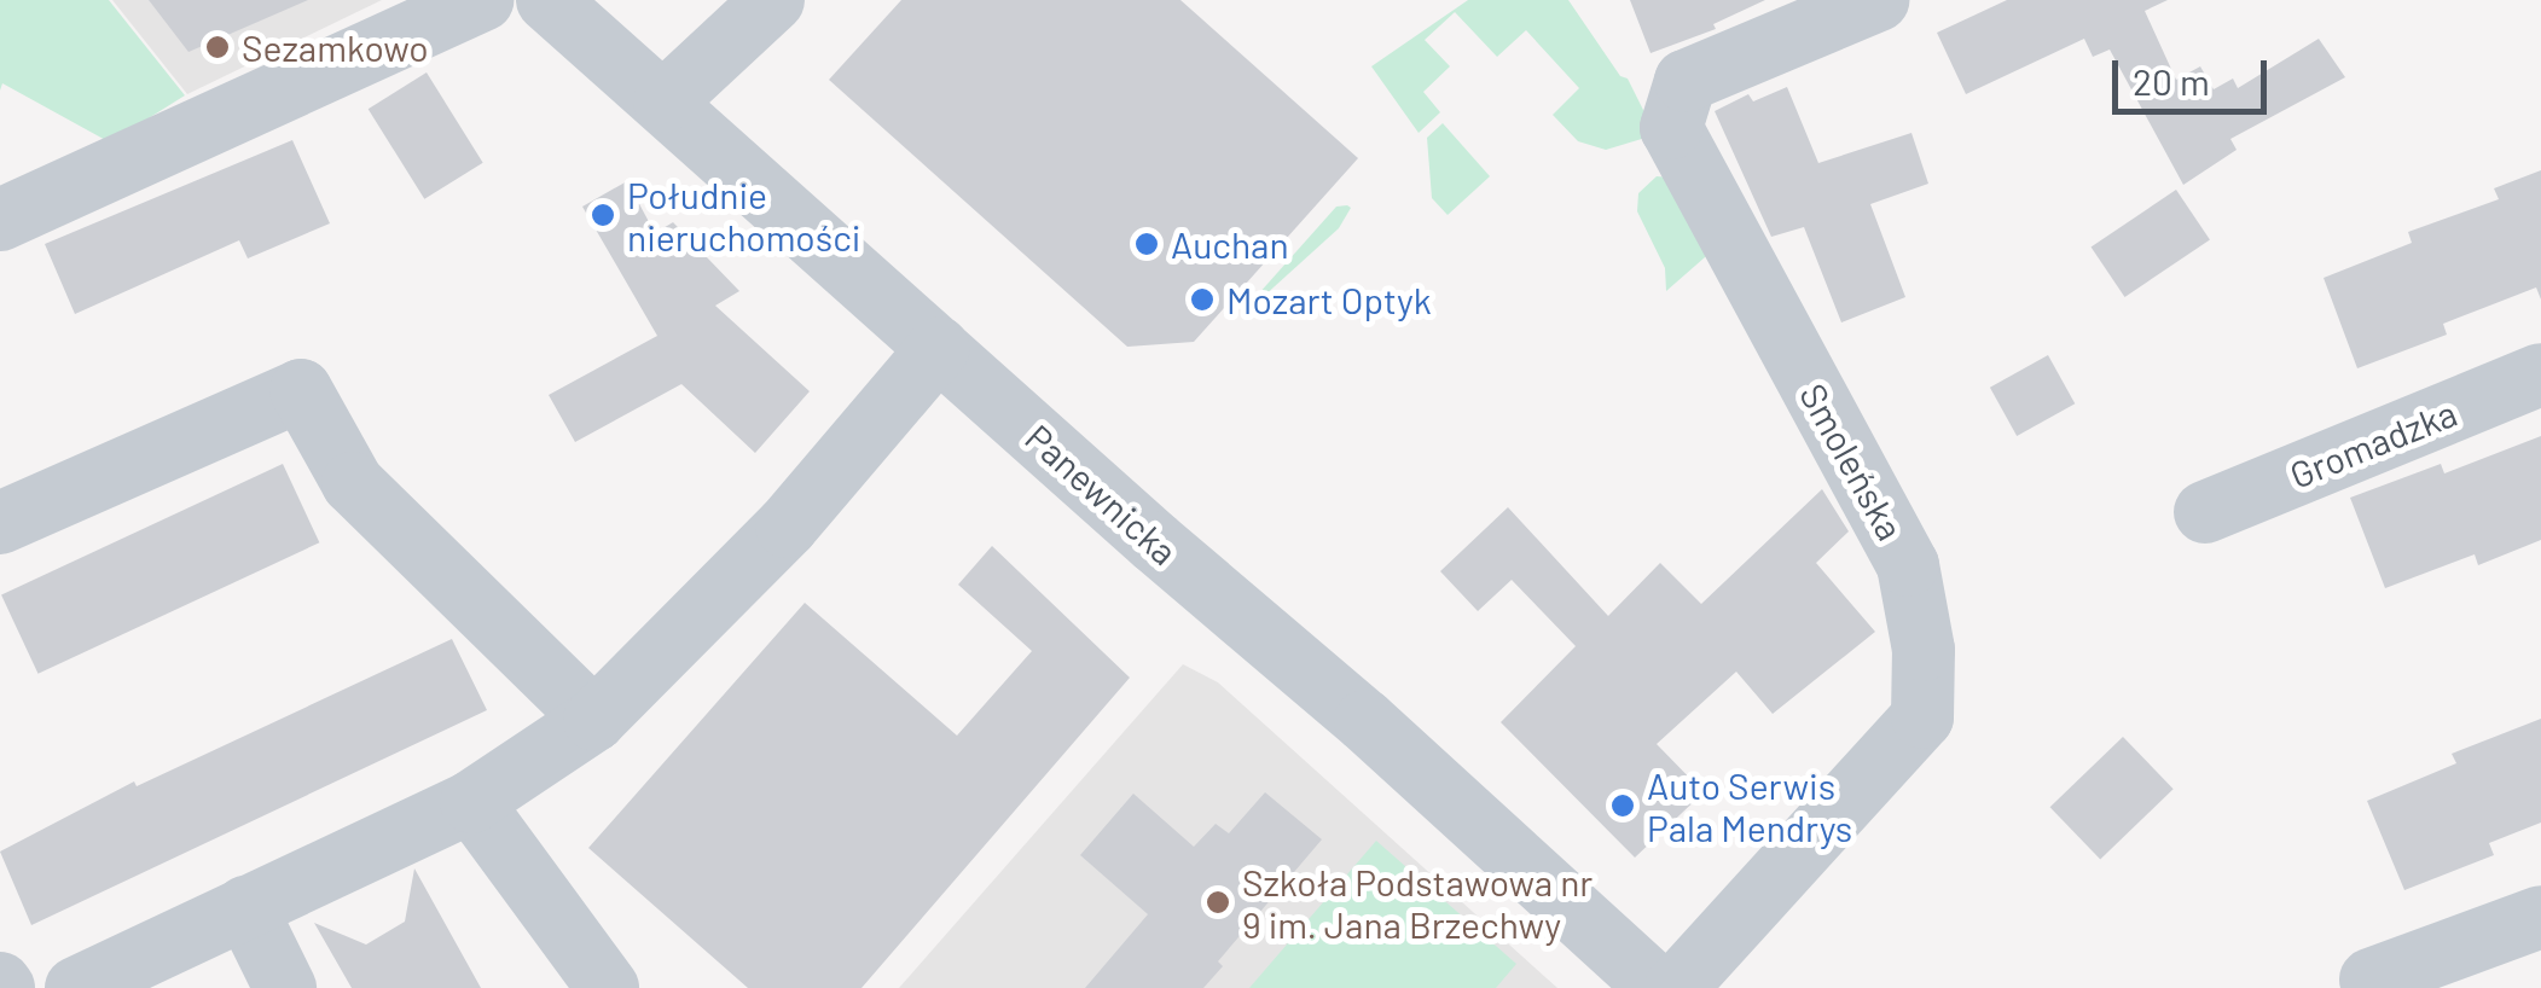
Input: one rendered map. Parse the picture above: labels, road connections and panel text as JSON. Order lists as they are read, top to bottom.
{
  "streets": {
    "street": ["Gromadzka", "Smoleńska", "Panewnicka"]
  },
  "places": [
    "Sezamkowo",
    "Południe nieruchomości",
    "Auchan",
    "Mozart Optyk",
    "Auto Serwis Pala Mendrys",
    "Szkoła Podstawowa nr 9 im. Jana Brzechwy"
  ],
  "scale_bar": "20 m"
}
